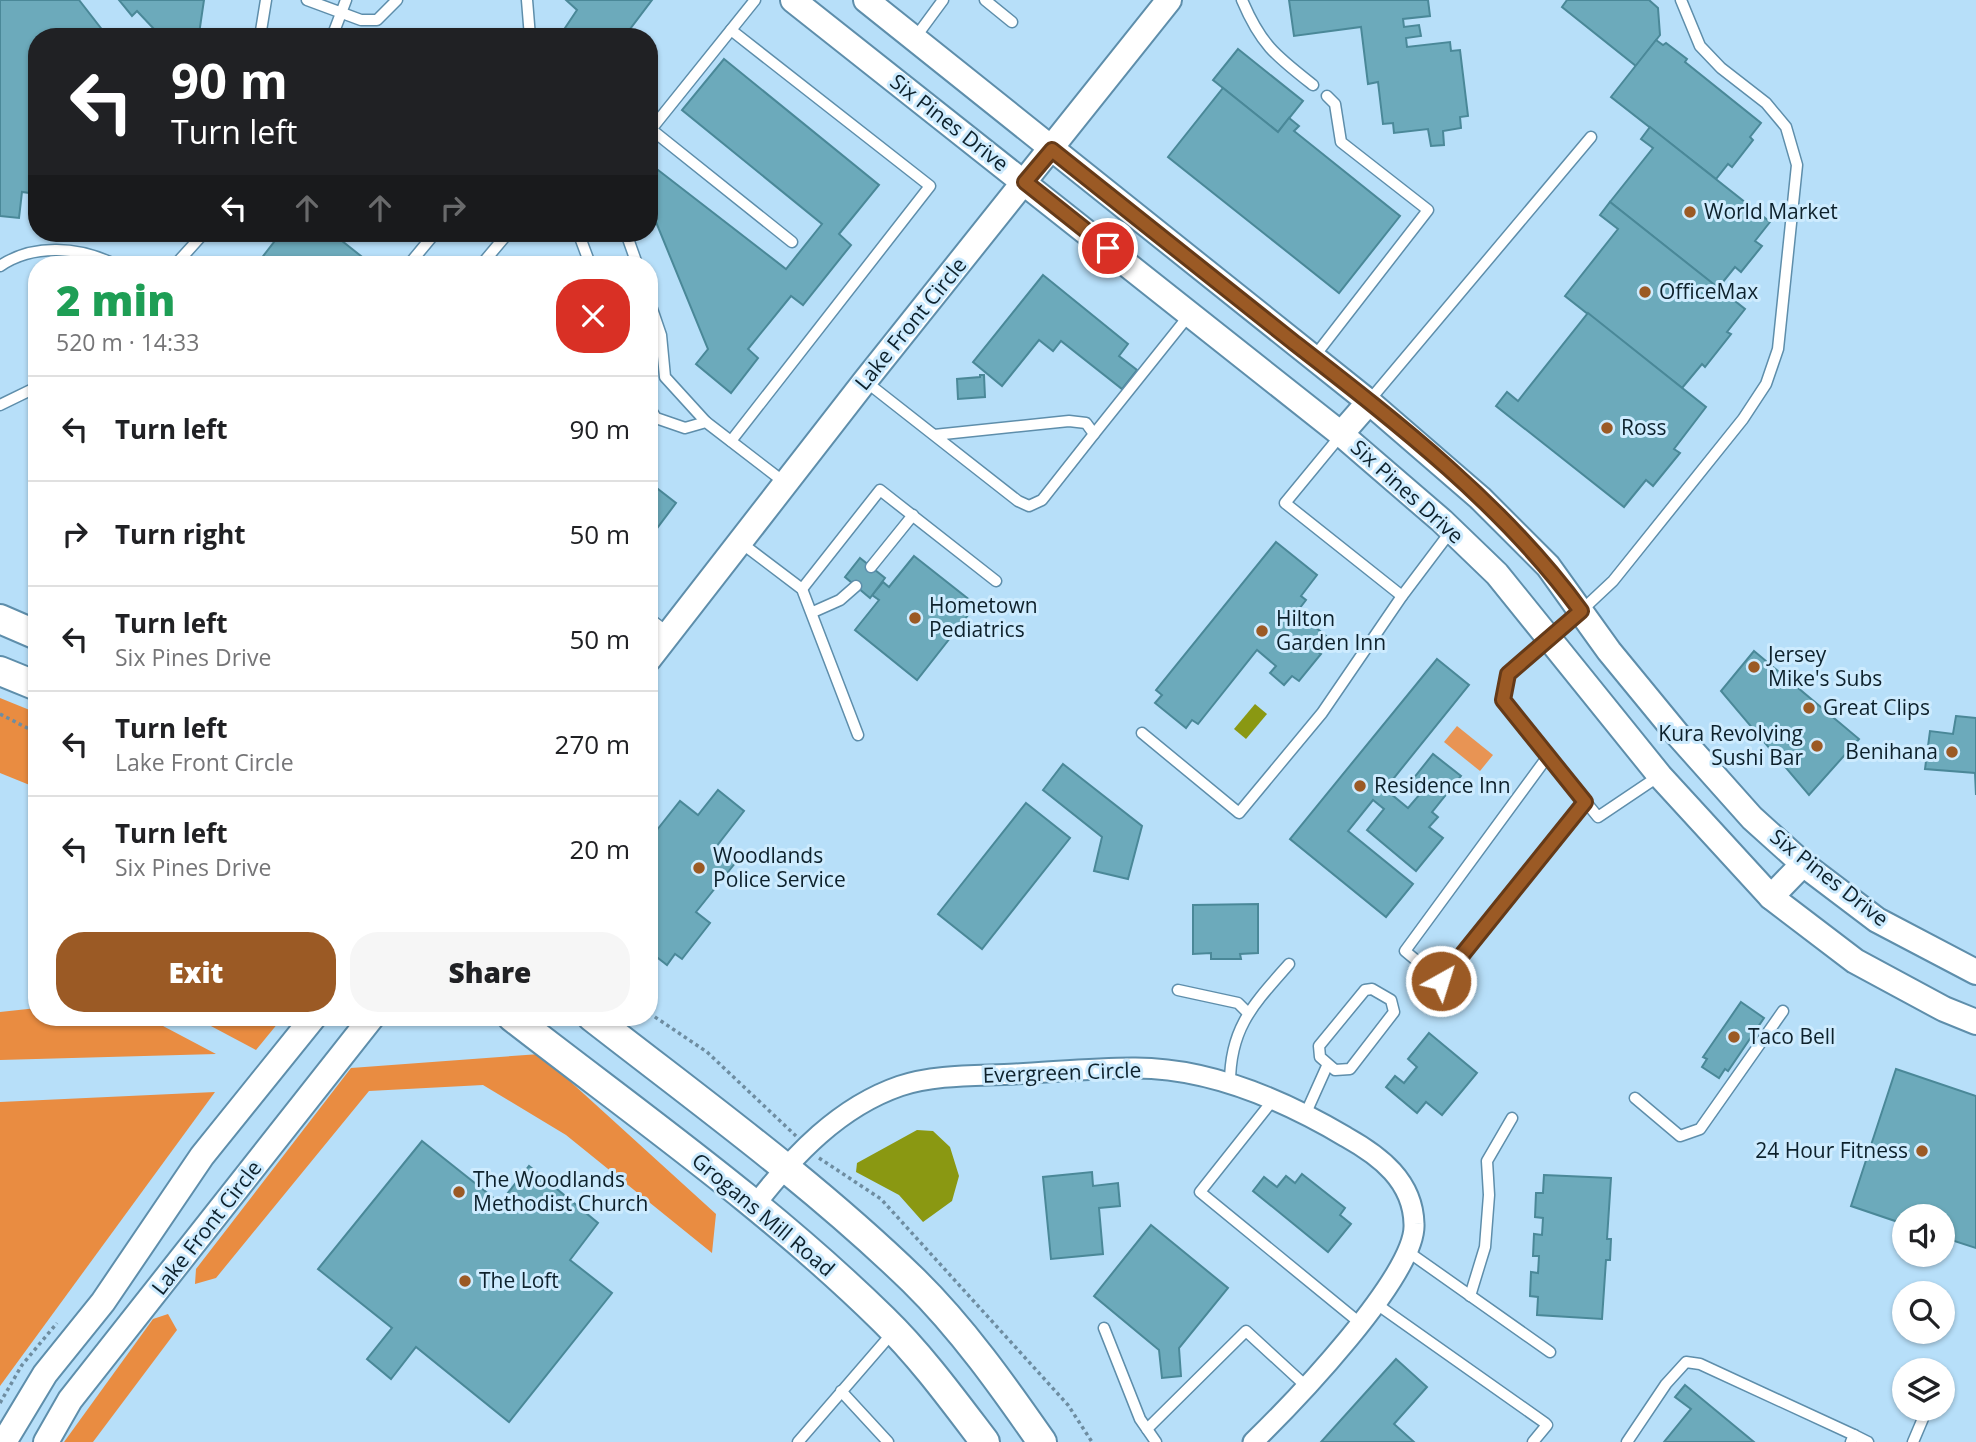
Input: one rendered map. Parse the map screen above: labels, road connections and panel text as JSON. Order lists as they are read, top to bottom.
{
  "streets": {
    "main road": ["Grogans Mill Road"],
    "street": ["Six Pines Drive", "Lake Front Circle", "Evergreen Circle"]
  },
  "crossings": [
    ["Six Pines Drive", "Lake Front Circle"],
    ["Evergreen Circle", "Grogans Mill Road"]
  ],
  "places": [
    "World Market",
    "OfficeMax",
    "Ross",
    "Hometown Pediatrics",
    "Hilton Garden Inn",
    "Jersey Mike's Subs",
    "Great Clips",
    "Kura Revolving Sushi Bar",
    "Benihana",
    "Residence Inn",
    "Woodlands Police Service",
    "Taco Bell",
    "24 Hour Fitness",
    "The Woodlands Methodist Church",
    "The Loft"
  ],
  "page": {
    "turn": ["90 m", "Turn left"],
    "heading": ["2 min", "520 m · 14:33"],
    "list": [
      {
        "name": "Turn left",
        "value": "90 m"
      },
      {
        "name": "Turn right",
        "value": "50 m"
      },
      {
        "name": "Turn left",
        "note": "Six Pines Drive",
        "value": "50 m"
      },
      {
        "name": "Turn left",
        "note": "Lake Front Circle",
        "value": "270 m"
      },
      {
        "name": "Turn left",
        "note": "Six Pines Drive",
        "value": "20 m"
      }
    ],
    "buttons": ["Exit", "Share"]
  }
}
